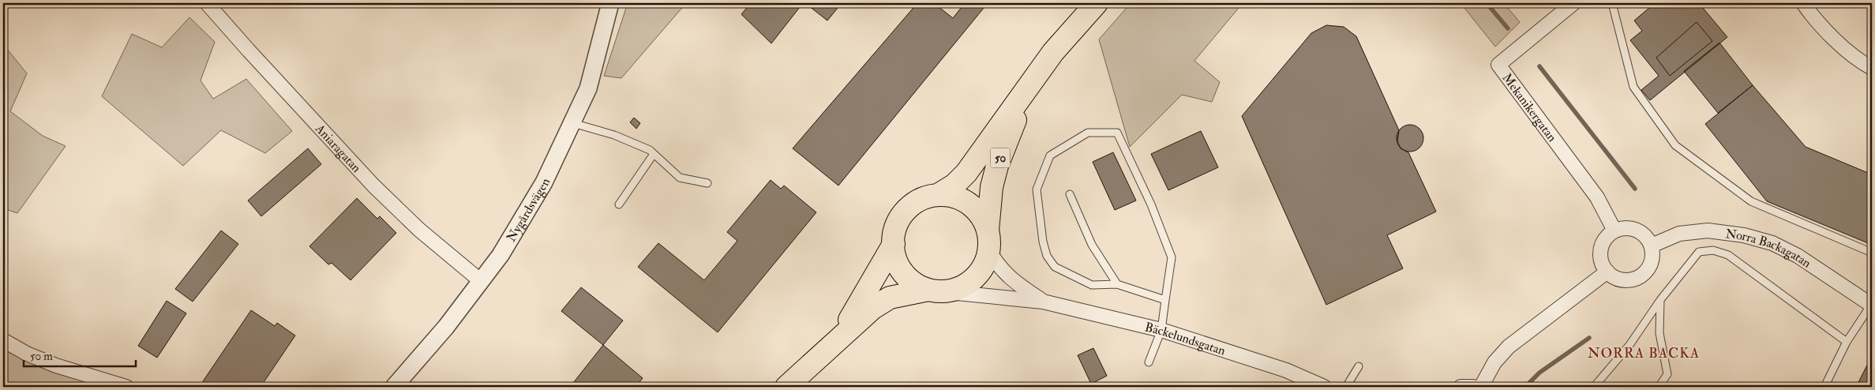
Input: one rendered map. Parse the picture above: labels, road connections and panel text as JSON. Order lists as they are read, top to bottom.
{
  "streets": {
    "highway": ["50"],
    "street": [
      "Mekanikergatan",
      "Aniaragatan",
      "Nygårdsvägen",
      "Norra Backagatan",
      "Bäckelundsgatan"
    ]
  },
  "crossings": [
    ["Mekanikergatan", "Norra Backagatan"],
    ["Aniaragatan", "Nygårdsvägen"],
    ["50", "Bäckelundsgatan"]
  ],
  "districts": ["NORRA BACKA"],
  "scale_bar": "50 m"
}
